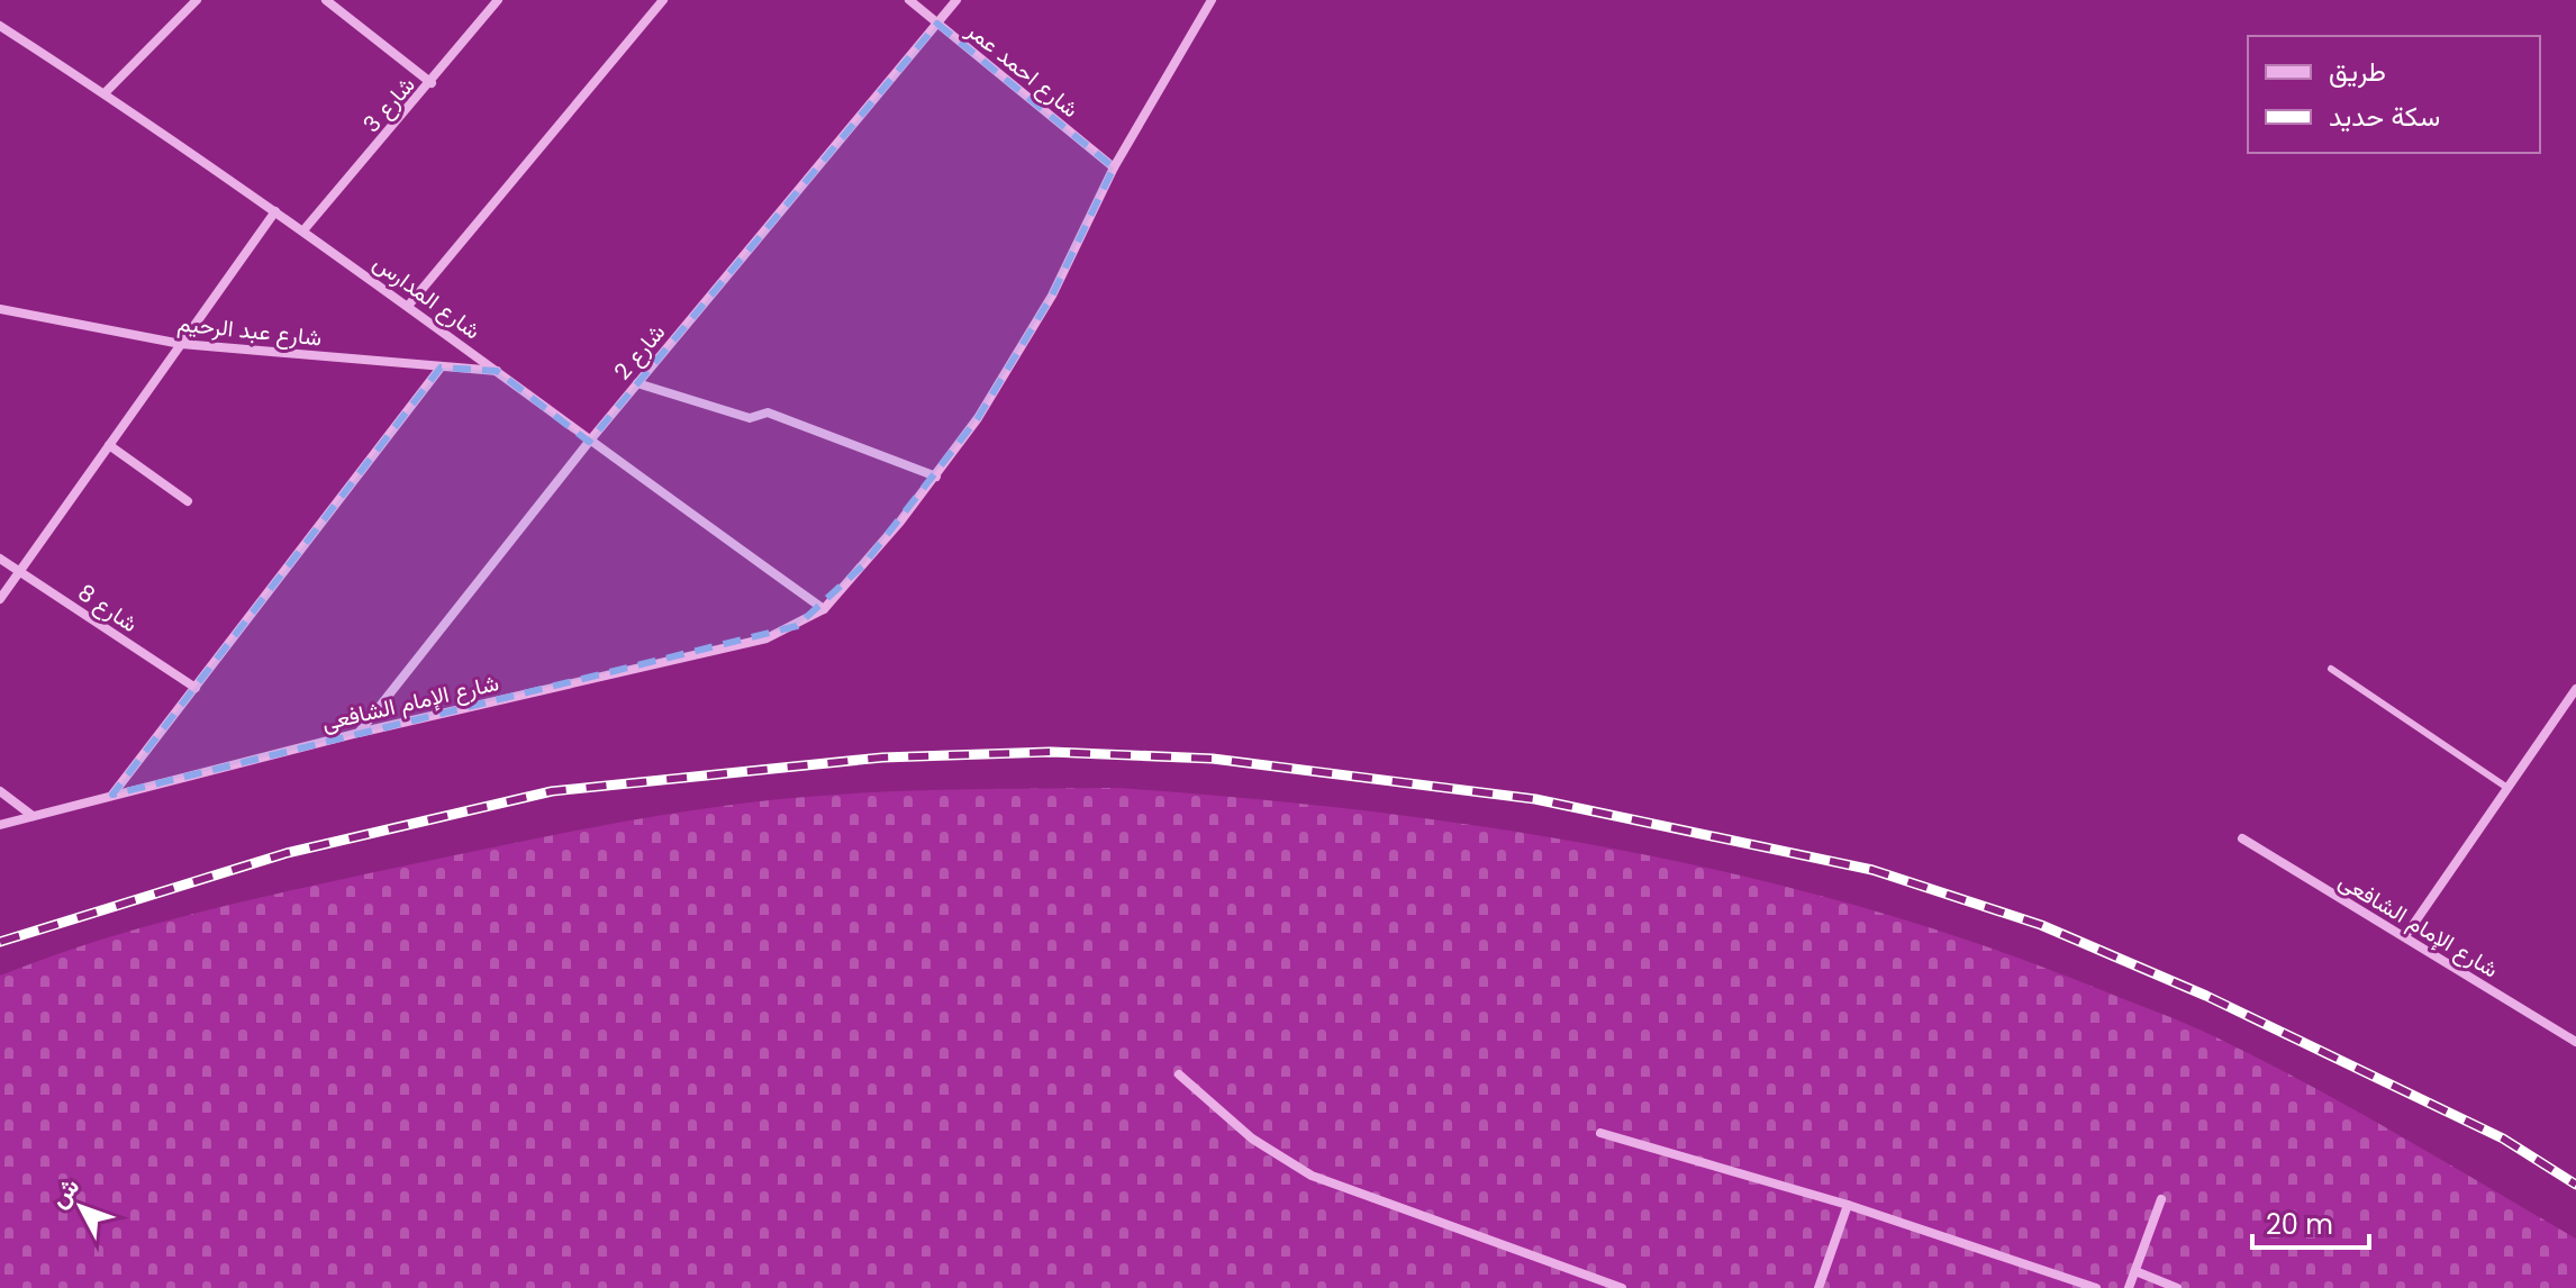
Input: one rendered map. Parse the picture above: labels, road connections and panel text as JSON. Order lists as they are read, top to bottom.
{
  "streets": {
    "street": [
      "شارع احمد عمر",
      "شارع 3",
      "شارع المدارس",
      "شارع عبد الرحيم",
      "شارع 2",
      "شارع 8",
      "شارع الإمام الشافعى"
    ]
  },
  "crossings": [
    ["شارع احمد عمر", "شارع 2"],
    ["شارع 3", "شارع المدارس"],
    ["شارع المدارس", "شارع عبد الرحيم"],
    ["شارع المدارس", "شارع 2"],
    ["شارع المدارس", "شارع الإمام الشافعى"],
    ["شارع 2", "شارع الإمام الشافعى"]
  ],
  "legend": ["طريق", "سكة حديد"],
  "scale_bar": "20 m",
  "north": "top left"
}
